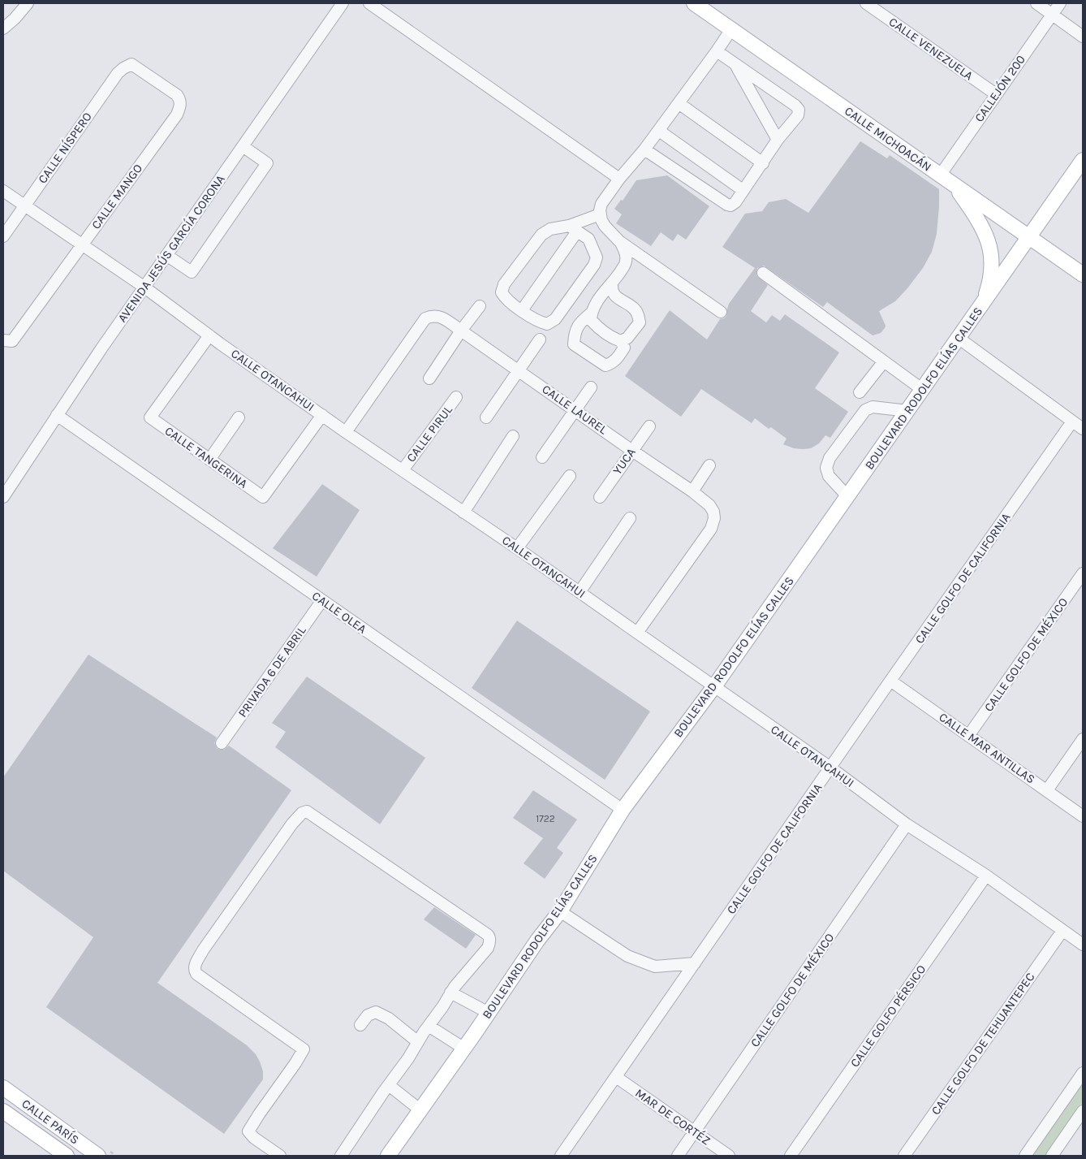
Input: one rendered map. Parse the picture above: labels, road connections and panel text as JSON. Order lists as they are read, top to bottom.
{
  "streets": {
    "main road": ["CALLE MICHOACÁN", "BOULEVARD RODOLFO ELÍAS CALLES", "CALLE PARÍS"],
    "street": [
      "CALLE VENEZUELA",
      "CALLEJÓN 200",
      "CALLE NÍSPERO",
      "CALLE MANGO",
      "AVENIDA JESÚS GARCÍA CORONA",
      "CALLE OTANCAHUI",
      "CALLE LAUREL",
      "CALLE PIRUL",
      "CALLE TANGERINA",
      "YUCA",
      "CALLE GOLFO DE CALIFORNIA",
      "CALLE OLEA",
      "CALLE GOLFO DE MÉXICO",
      "PRIVADA 6 DE ABRIL",
      "CALLE MAR ANTILLAS",
      "CALLE GOLFO PÉRSICO",
      "CALLE GOLFO DE TEHUANTEPEC",
      "MAR DE CORTÉZ"
    ]
  },
  "crossings": [
    ["CALLE VENEZUELA", "CALLEJÓN 200"],
    ["CALLEJÓN 200", "CALLE MICHOACÁN"],
    ["CALLE MICHOACÁN", "BOULEVARD RODOLFO ELÍAS CALLES"],
    ["CALLE NÍSPERO", "CALLE MANGO"],
    ["CALLE NÍSPERO", "CALLE OTANCAHUI"],
    ["CALLE MANGO", "CALLE OTANCAHUI"],
    ["AVENIDA JESÚS GARCÍA CORONA", "CALLE OTANCAHUI"],
    ["AVENIDA JESÚS GARCÍA CORONA", "CALLE OLEA"],
    ["CALLE OTANCAHUI", "BOULEVARD RODOLFO ELÍAS CALLES"],
    ["CALLE OTANCAHUI", "CALLE LAUREL"],
    ["CALLE OTANCAHUI", "CALLE PIRUL"],
    ["CALLE OTANCAHUI", "CALLE TANGERINA"],
    ["CALLE OTANCAHUI", "CALLE GOLFO DE CALIFORNIA"],
    ["CALLE OTANCAHUI", "CALLE GOLFO DE MÉXICO"],
    ["CALLE OTANCAHUI", "CALLE GOLFO PÉRSICO"],
    ["CALLE OTANCAHUI", "CALLE GOLFO DE TEHUANTEPEC"],
    ["BOULEVARD RODOLFO ELÍAS CALLES", "CALLE OLEA"],
    ["CALLE LAUREL", "YUCA"],
    ["CALLE GOLFO DE CALIFORNIA", "CALLE MAR ANTILLAS"],
    ["CALLE GOLFO DE CALIFORNIA", "MAR DE CORTÉZ"],
    ["CALLE OLEA", "PRIVADA 6 DE ABRIL"],
    ["CALLE GOLFO DE MÉXICO", "CALLE MAR ANTILLAS"],
    ["CALLE GOLFO DE MÉXICO", "MAR DE CORTÉZ"]
  ],
  "house_numbers": ["1722"]
}
